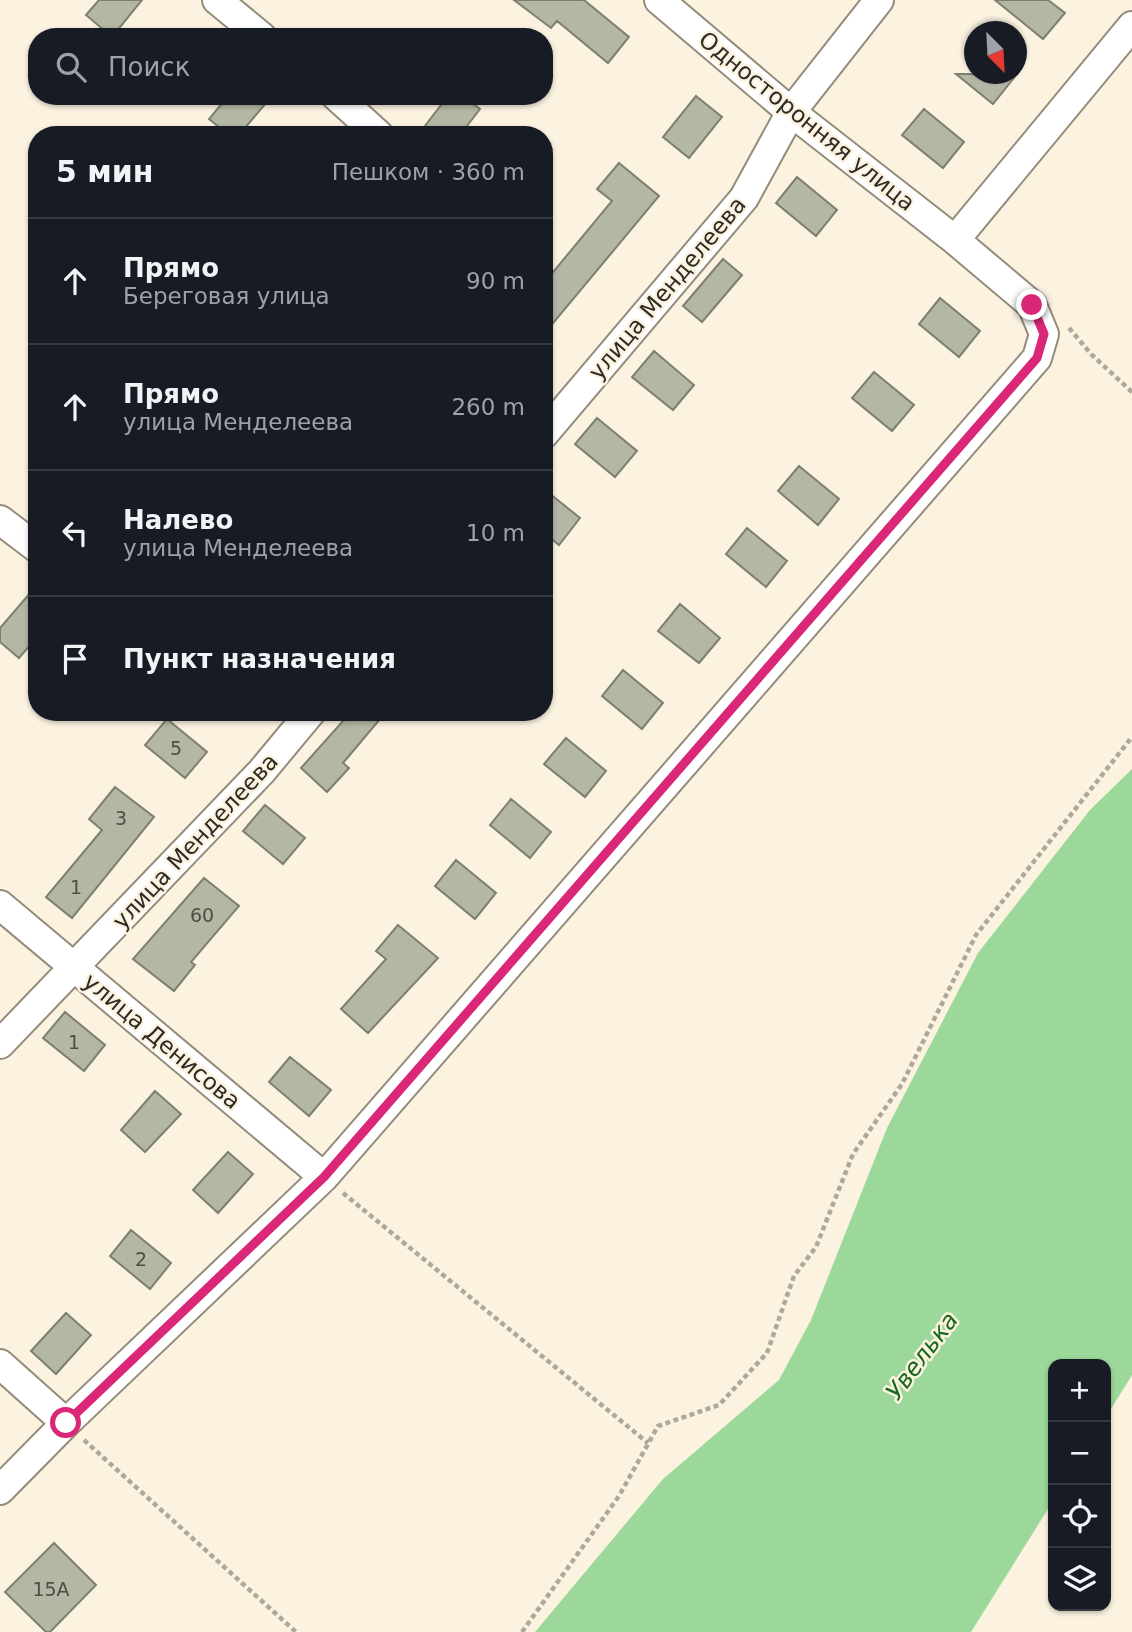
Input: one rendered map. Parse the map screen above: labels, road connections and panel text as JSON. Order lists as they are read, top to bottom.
{
  "streets": {
    "street": ["Односторонняя улица", "улица Менделеева", "улица Денисова"]
  },
  "crossings": [
    ["Односторонняя улица", "улица Менделеева"],
    ["улица Менделеева", "улица Денисова"]
  ],
  "water": ["Увелька"],
  "house_numbers": [
    "5",
    "3",
    "1",
    "60",
    "1",
    "2",
    "15А"
  ],
  "north": "bottom right",
  "page": {
    "search": "Поиск",
    "heading": ["5 мин", "Пешком · 360 m"],
    "list": [
      ["Прямо", "Береговая улица", "90 m"],
      ["Прямо", "улица Менделеева", "260 m"],
      ["Налево", "улица Менделеева", "10 m"],
      "Пункт назначения"
    ],
    "map_buttons": ["+", "−"]
  }
}
